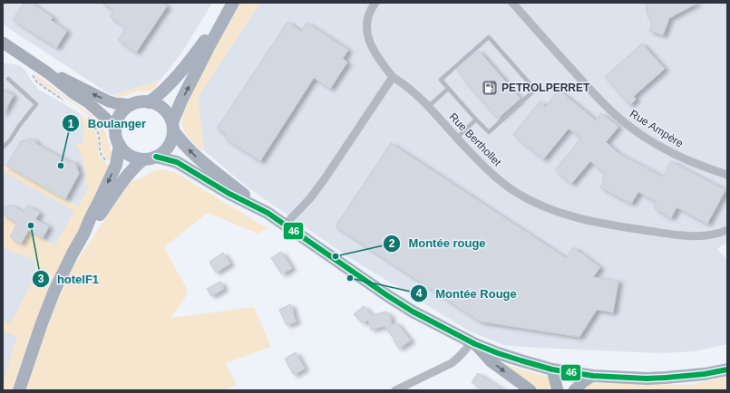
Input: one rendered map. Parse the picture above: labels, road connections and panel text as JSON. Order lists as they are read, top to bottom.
{
  "streets": {
    "street": ["Rue Ampère", "Rue Berthollet"]
  },
  "places": {
    "fuel station": ["PETROLPERRET"],
    "other": [
      "Boulanger",
      "hotelF1",
      "Montée rouge",
      "Montée Rouge"
    ]
  },
  "lines": ["transit line 46"]
}
